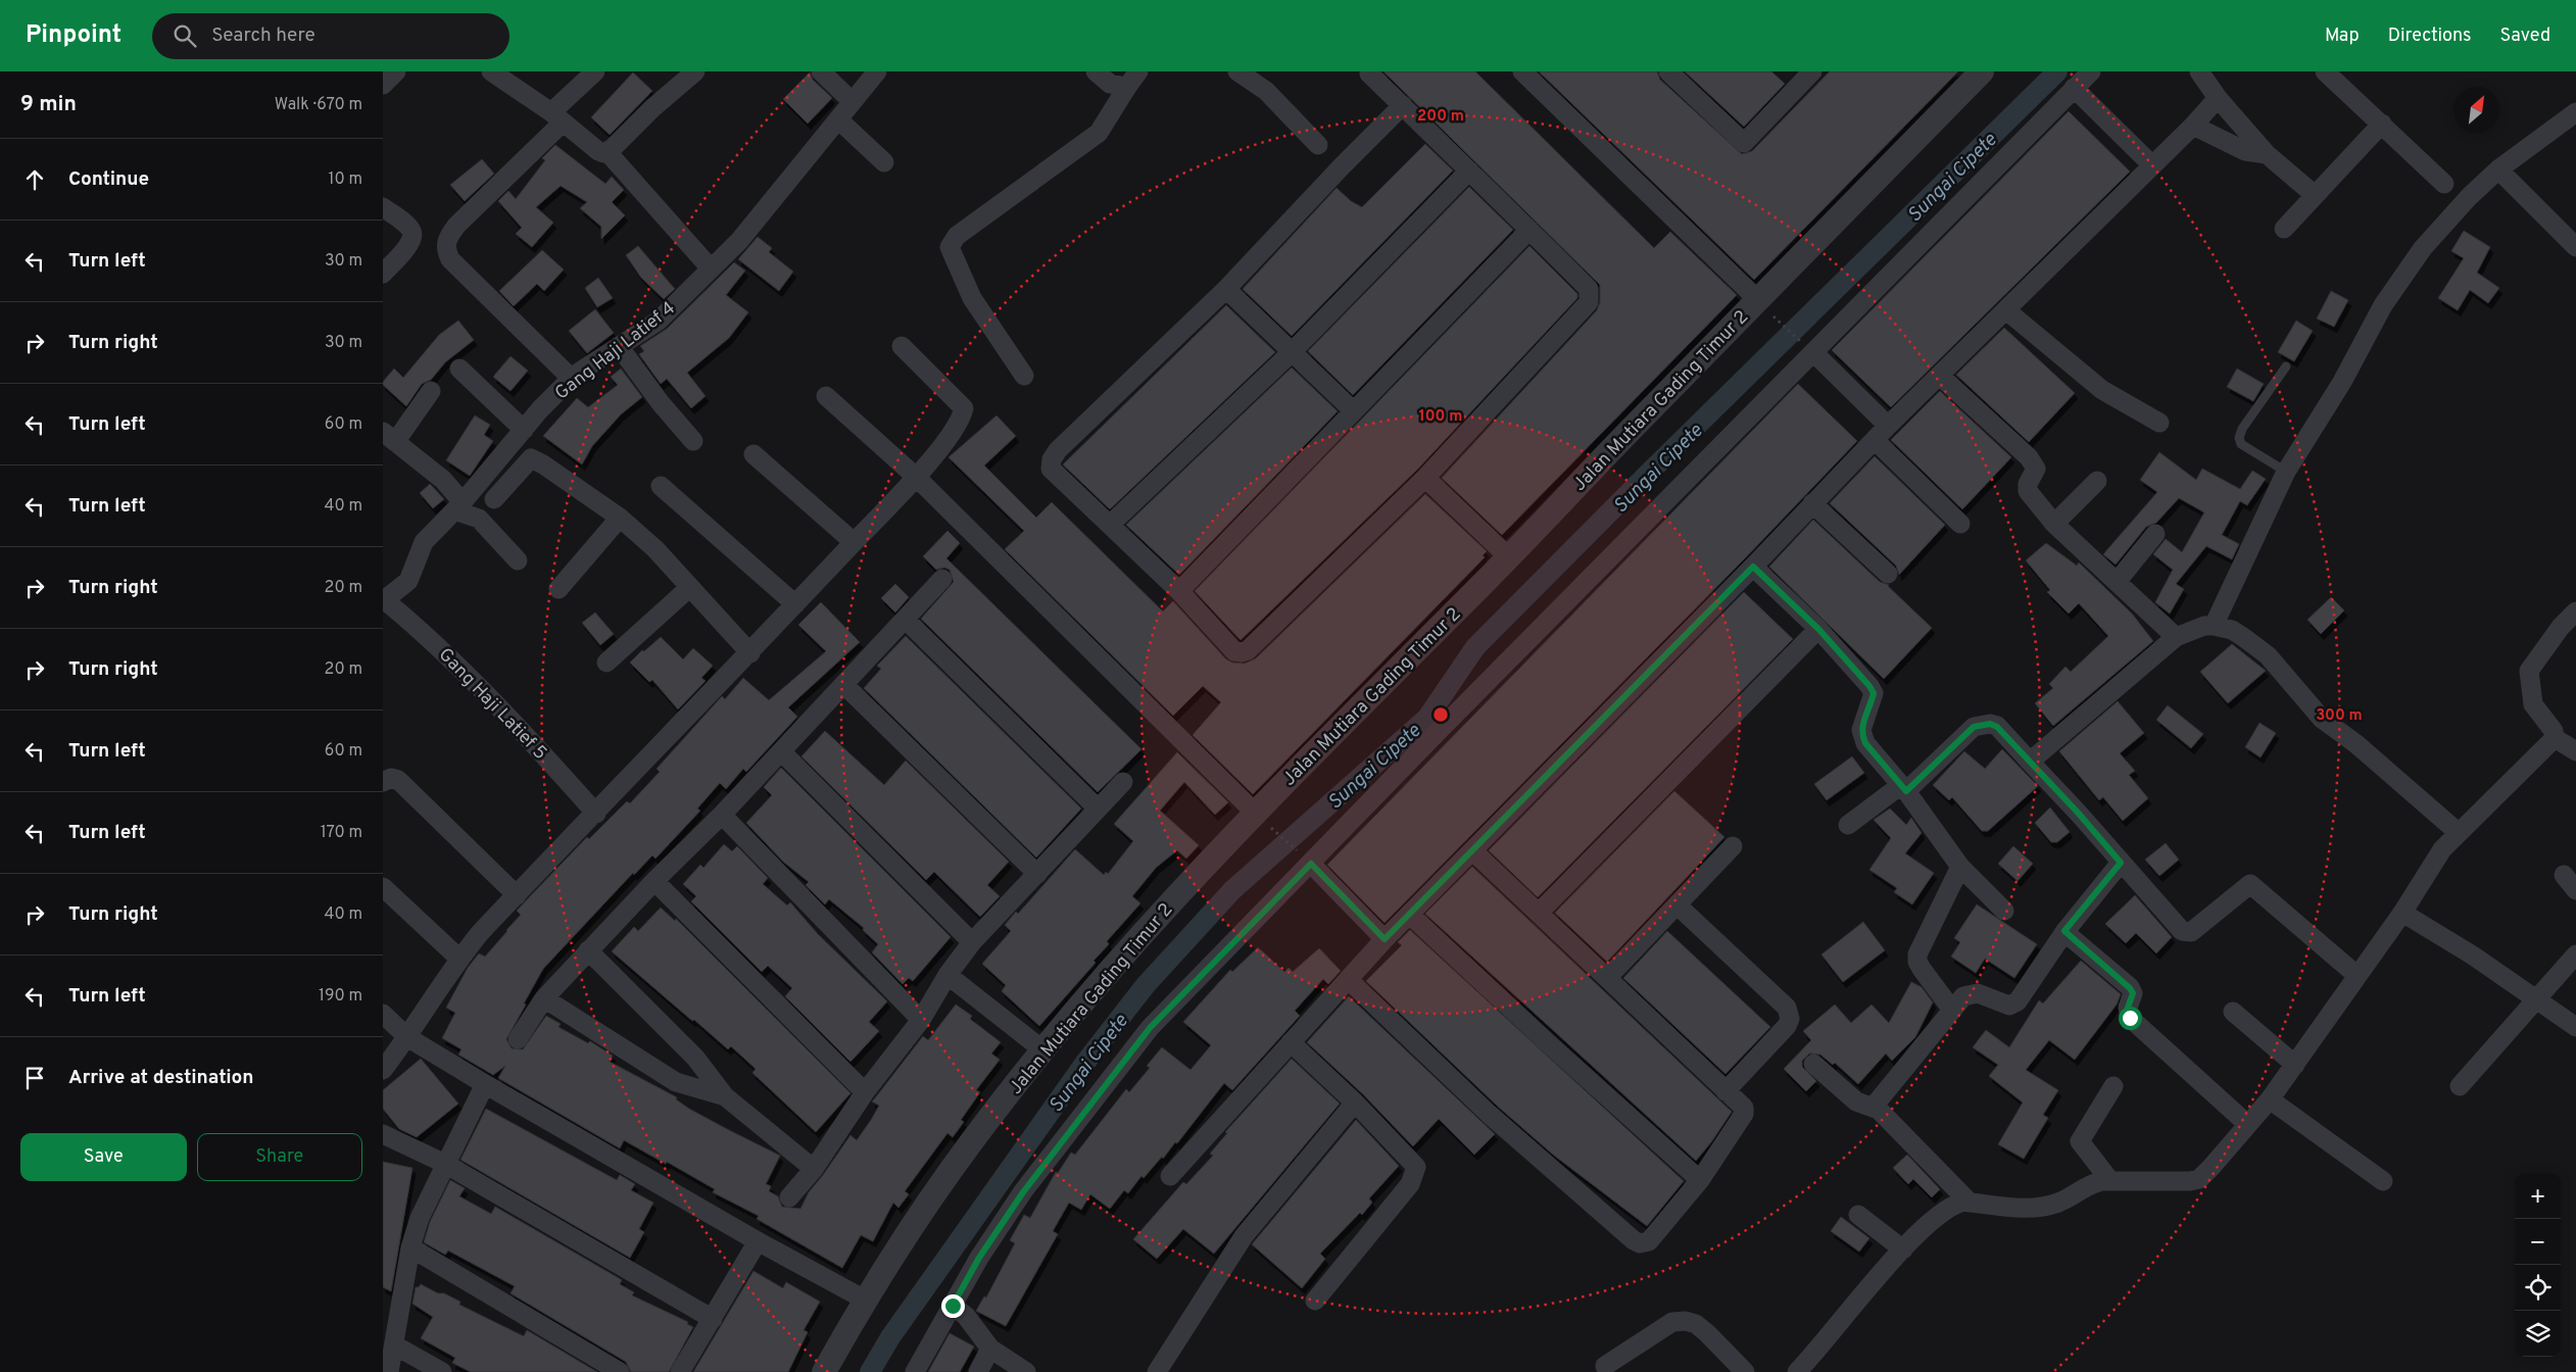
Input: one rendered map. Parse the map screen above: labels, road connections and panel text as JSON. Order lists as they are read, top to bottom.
{
  "streets": {
    "street": ["Gang Haji Latief 4", "Jalan Mutiara Gading Timur 2", "Gang Haji Latief 5"]
  },
  "crossings": [
    ["Gang Haji Latief 4", "Gang Haji Latief 5"]
  ],
  "water": ["Sungai Cipete"],
  "north": "top right",
  "page": {
    "header": "Pinpoint",
    "search": "Search here",
    "nav": ["Map", "Directions", "Saved"],
    "heading": ["9 min", "Walk · 670 m"],
    "list": [
      ["Continue", "10 m"],
      ["Turn left", "30 m"],
      ["Turn right", "30 m"],
      ["Turn left", "60 m"],
      ["Turn left", "40 m"],
      ["Turn right", "20 m"],
      ["Turn right", "20 m"],
      ["Turn left", "60 m"],
      ["Turn left", "170 m"],
      ["Turn right", "40 m"],
      ["Turn left", "190 m"],
      "Arrive at destination"
    ],
    "buttons": ["Save", "Share"],
    "map_buttons": ["+", "−"]
  },
  "rings": ["200 m", "100 m", "300 m"]
}
